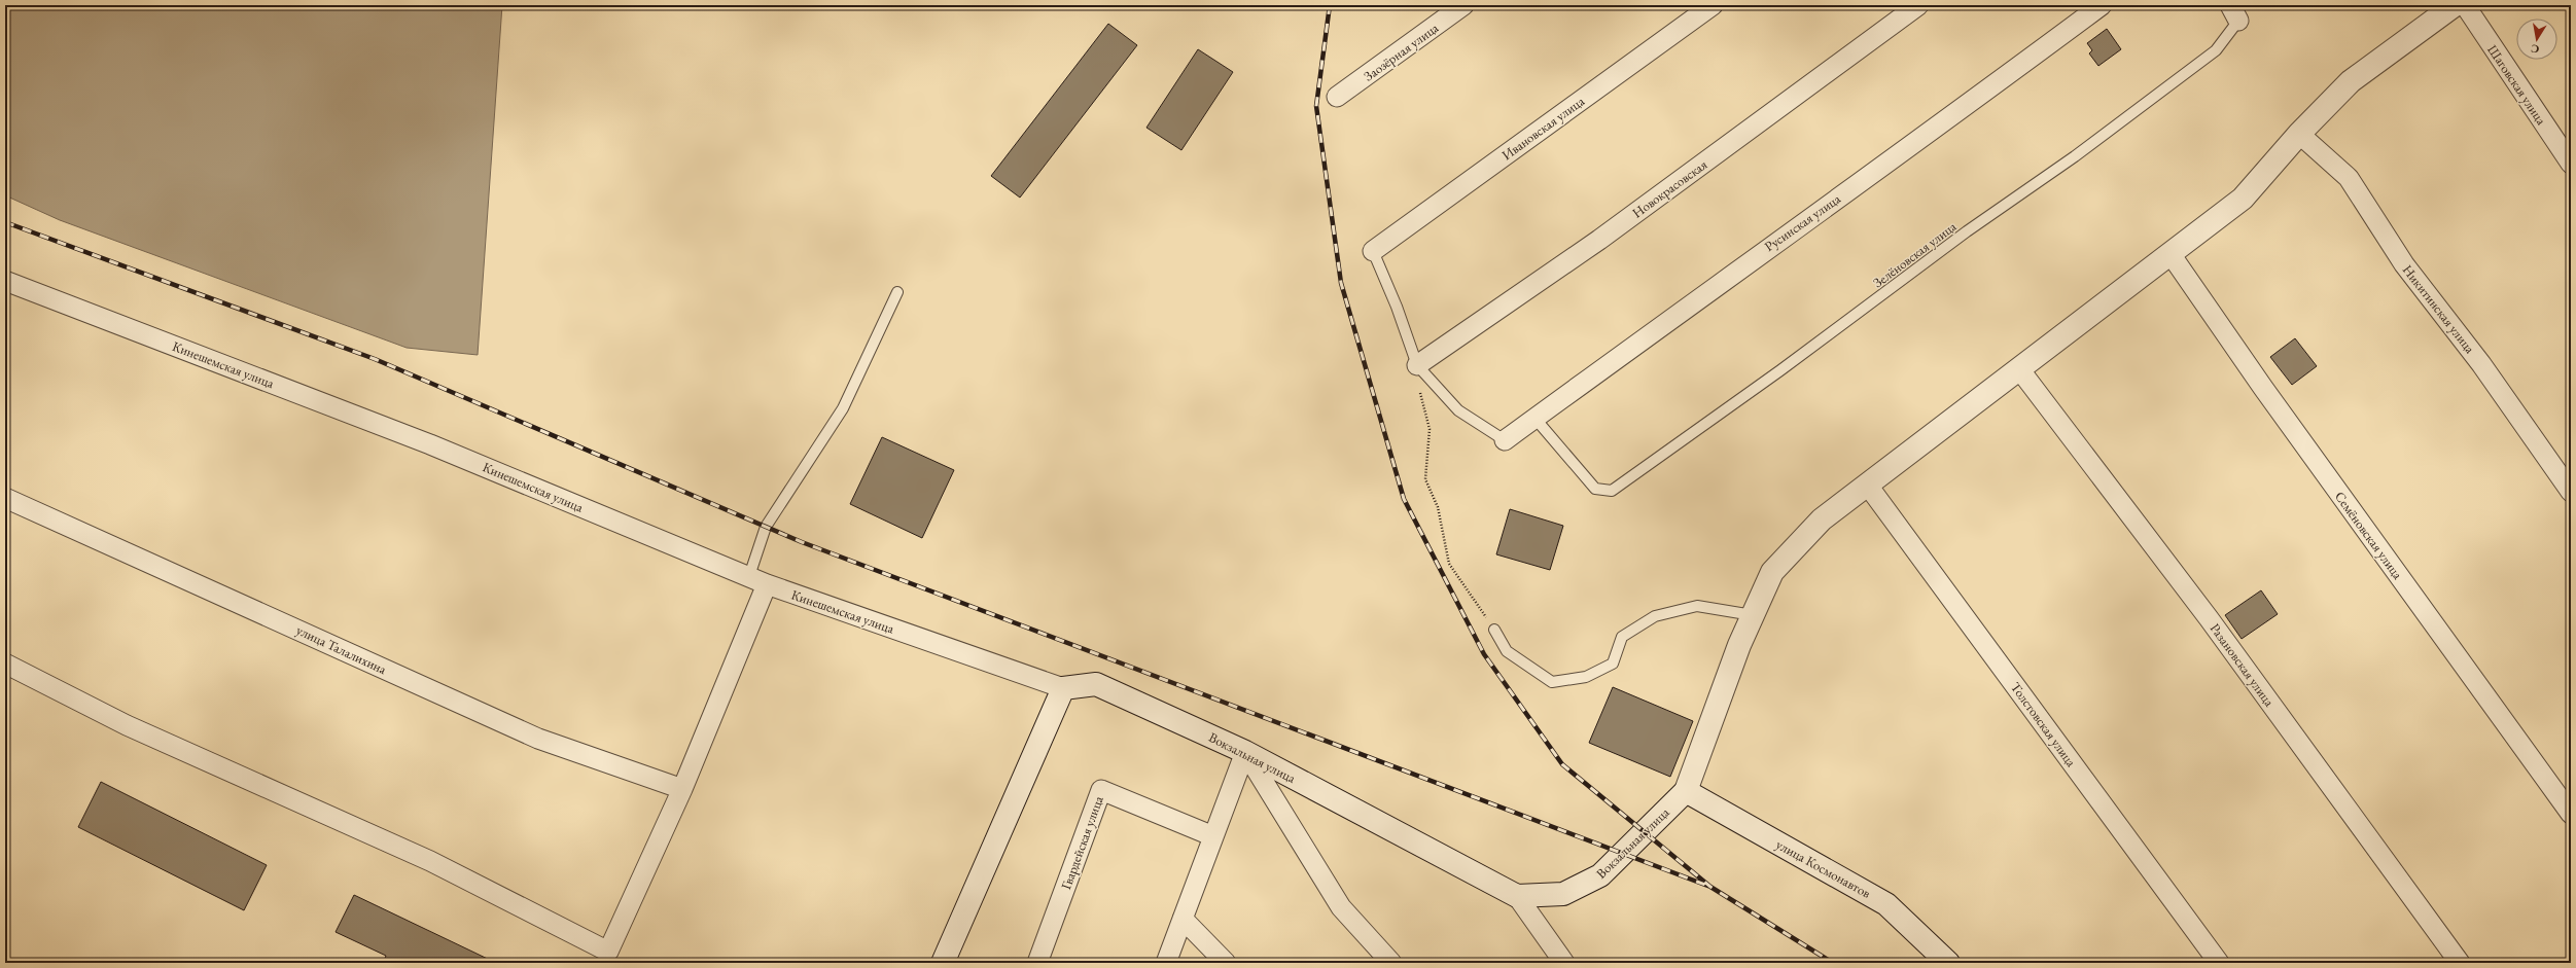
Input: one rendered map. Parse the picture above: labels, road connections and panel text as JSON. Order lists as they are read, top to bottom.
{
  "streets": {
    "main road": ["Вокзальная улица", "улица Космонавтов"],
    "street": [
      "Заозёрная улица",
      "Шаговская улица",
      "Ивановская улица",
      "Новокрасовская",
      "Русинская улица",
      "Никитинская улица",
      "Кинешемская улица",
      "Семёновская улица",
      "улица Талалихина",
      "Разановская улица",
      "Толстовская улица",
      "Гвардейская улица"
    ],
    "lane": ["Зелёновская улица"]
  },
  "crossings": [
    ["Русинская улица", "Зелёновская улица"],
    ["Кинешемская улица", "Вокзальная улица"],
    ["Вокзальная улица", "улица Космонавтов"]
  ],
  "north": "bottom"
}
